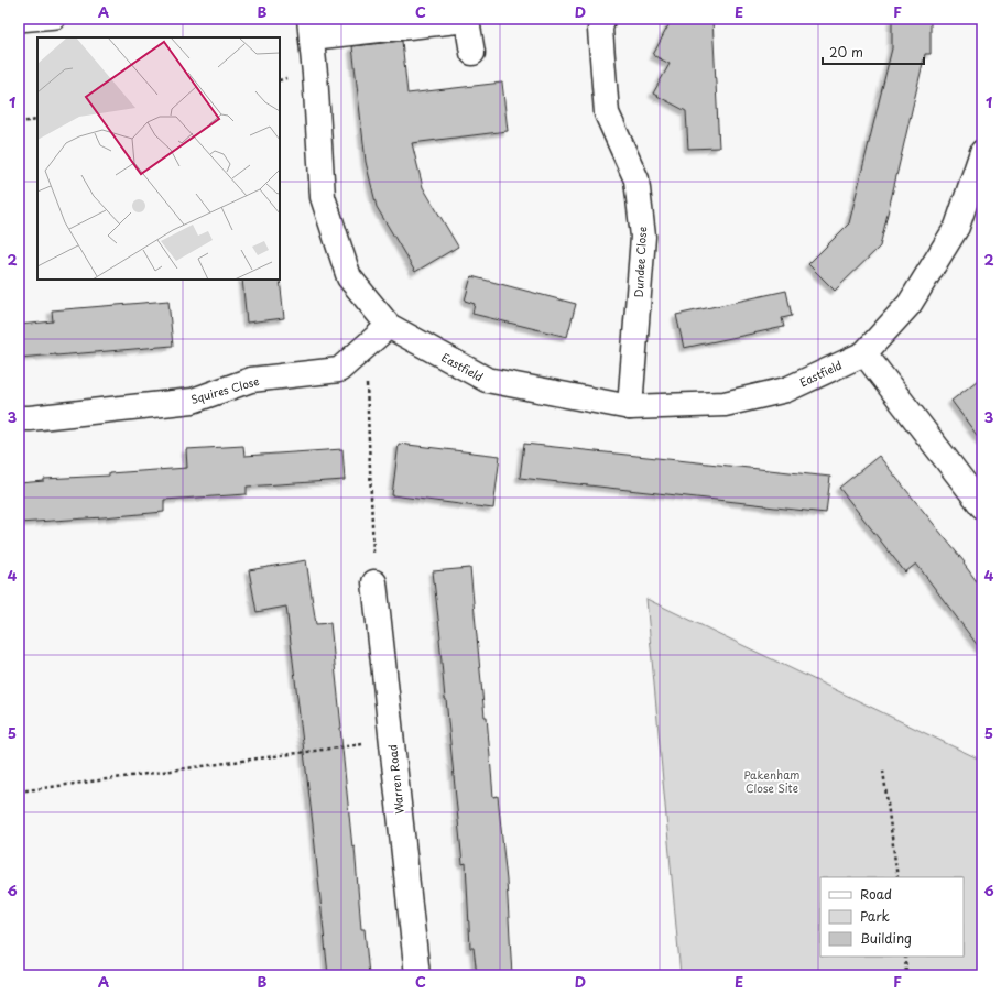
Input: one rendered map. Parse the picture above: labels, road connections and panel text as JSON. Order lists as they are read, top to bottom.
{
  "streets": {
    "street": [
      "Dundee Close",
      "Eastfield",
      "Squires Close",
      "Warren Road"
    ]
  },
  "crossings": [
    ["Dundee Close", "Eastfield"],
    ["Eastfield", "Squires Close"]
  ],
  "parks": ["Pakenham Close Site"],
  "legend": ["Road", "Park", "Building"],
  "scale_bar": "20 m",
  "grid": {
    "columns": [
      "A",
      "B",
      "C",
      "D",
      "E",
      "F"
    ],
    "rows": [
      "1",
      "2",
      "3",
      "4",
      "5",
      "6"
    ]
  }
}
